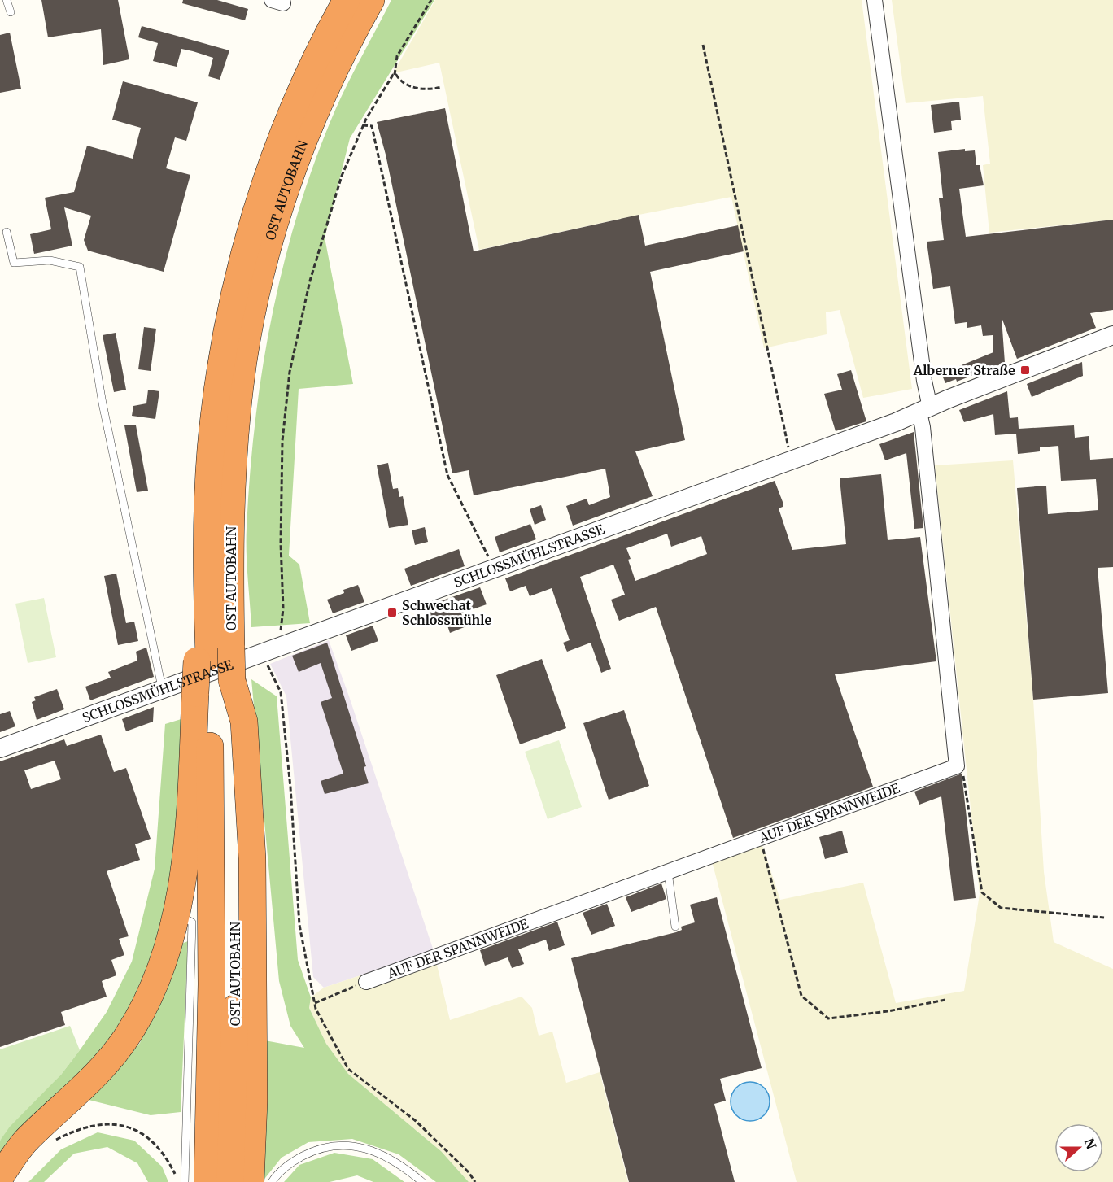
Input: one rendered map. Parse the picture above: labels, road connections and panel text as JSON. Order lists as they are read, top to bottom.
{
  "streets": {
    "highway": ["OST AUTOBAHN"],
    "street": ["SCHLOSSMÜHLSTRASSE", "AUF DER SPANNWEIDE"]
  },
  "places": {
    "transit": ["Alberner Straße", "Schwechat Schlossmühle"]
  },
  "north": "right"
}
